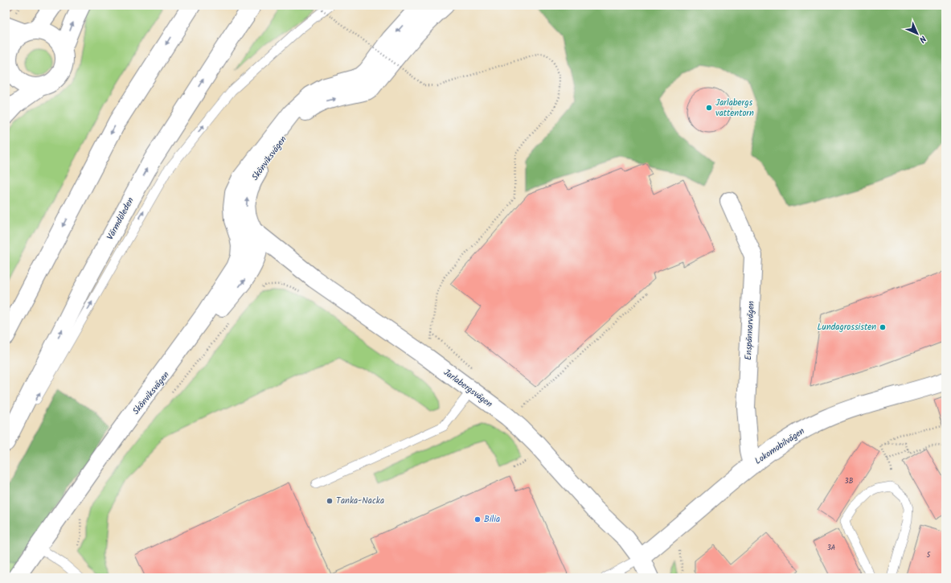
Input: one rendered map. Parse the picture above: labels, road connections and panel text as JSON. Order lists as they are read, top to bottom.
{
  "streets": {
    "main road": [
      "Skönviksvägen",
      "Värmdöleden",
      "Enspännarvägen",
      "Jarlabergsvägen",
      "Lokomobilvägen"
    ]
  },
  "crossings": [
    ["Skönviksvägen", "Jarlabergsvägen"],
    ["Enspännarvägen", "Lokomobilvägen"],
    ["Jarlabergsvägen", "Lokomobilvägen"]
  ],
  "places": [
    "Jarlabergs vattentorn",
    "Lundagrossisten",
    "Tanka-Nacka",
    "Bilia"
  ],
  "house_numbers": ["3B", "3A", "5"],
  "north": "bottom right"
}
